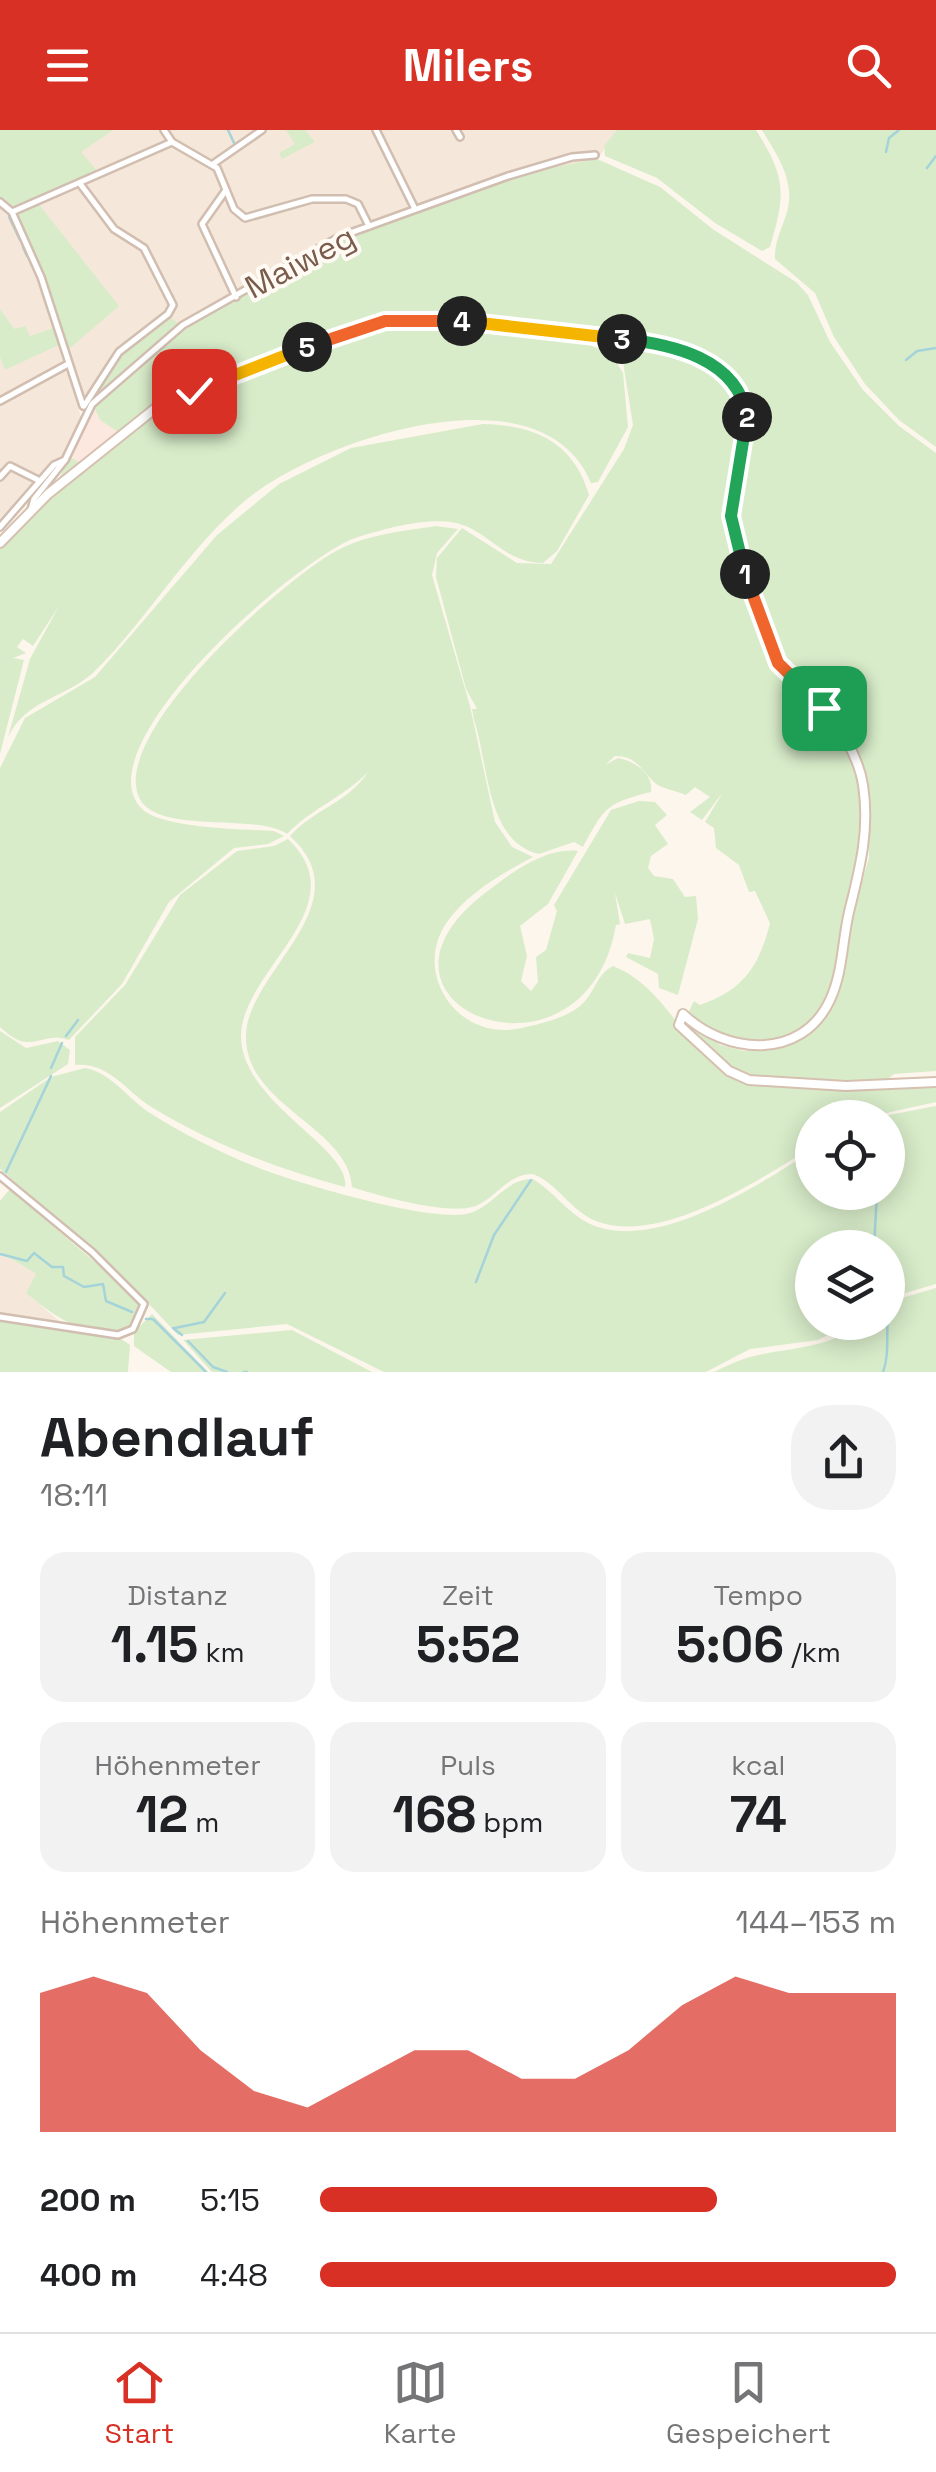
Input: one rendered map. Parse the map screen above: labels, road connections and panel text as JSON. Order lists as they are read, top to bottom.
{
  "streets": {
    "street": ["Maiweg"]
  },
  "page": {
    "header": "Milers",
    "pins": [
      "4",
      "3",
      "5",
      "2",
      "1"
    ],
    "heading": ["Abendlauf", "18:11"],
    "stats": [
      ["Distanz", "1.15 km"],
      ["Zeit", "5:52"],
      ["Tempo", "5:06 /km"],
      ["Höhenmeter", "12 m"],
      ["Puls", "168 bpm"],
      ["kcal", "74"]
    ],
    "chart": ["Höhenmeter", "144–153 m"],
    "list": [
      {
        "name": "200 m",
        "note": "5:15"
      },
      {
        "name": "400 m",
        "note": "4:48"
      }
    ],
    "tabs": ["Start", "Karte", "Gespeichert"]
  }
}
